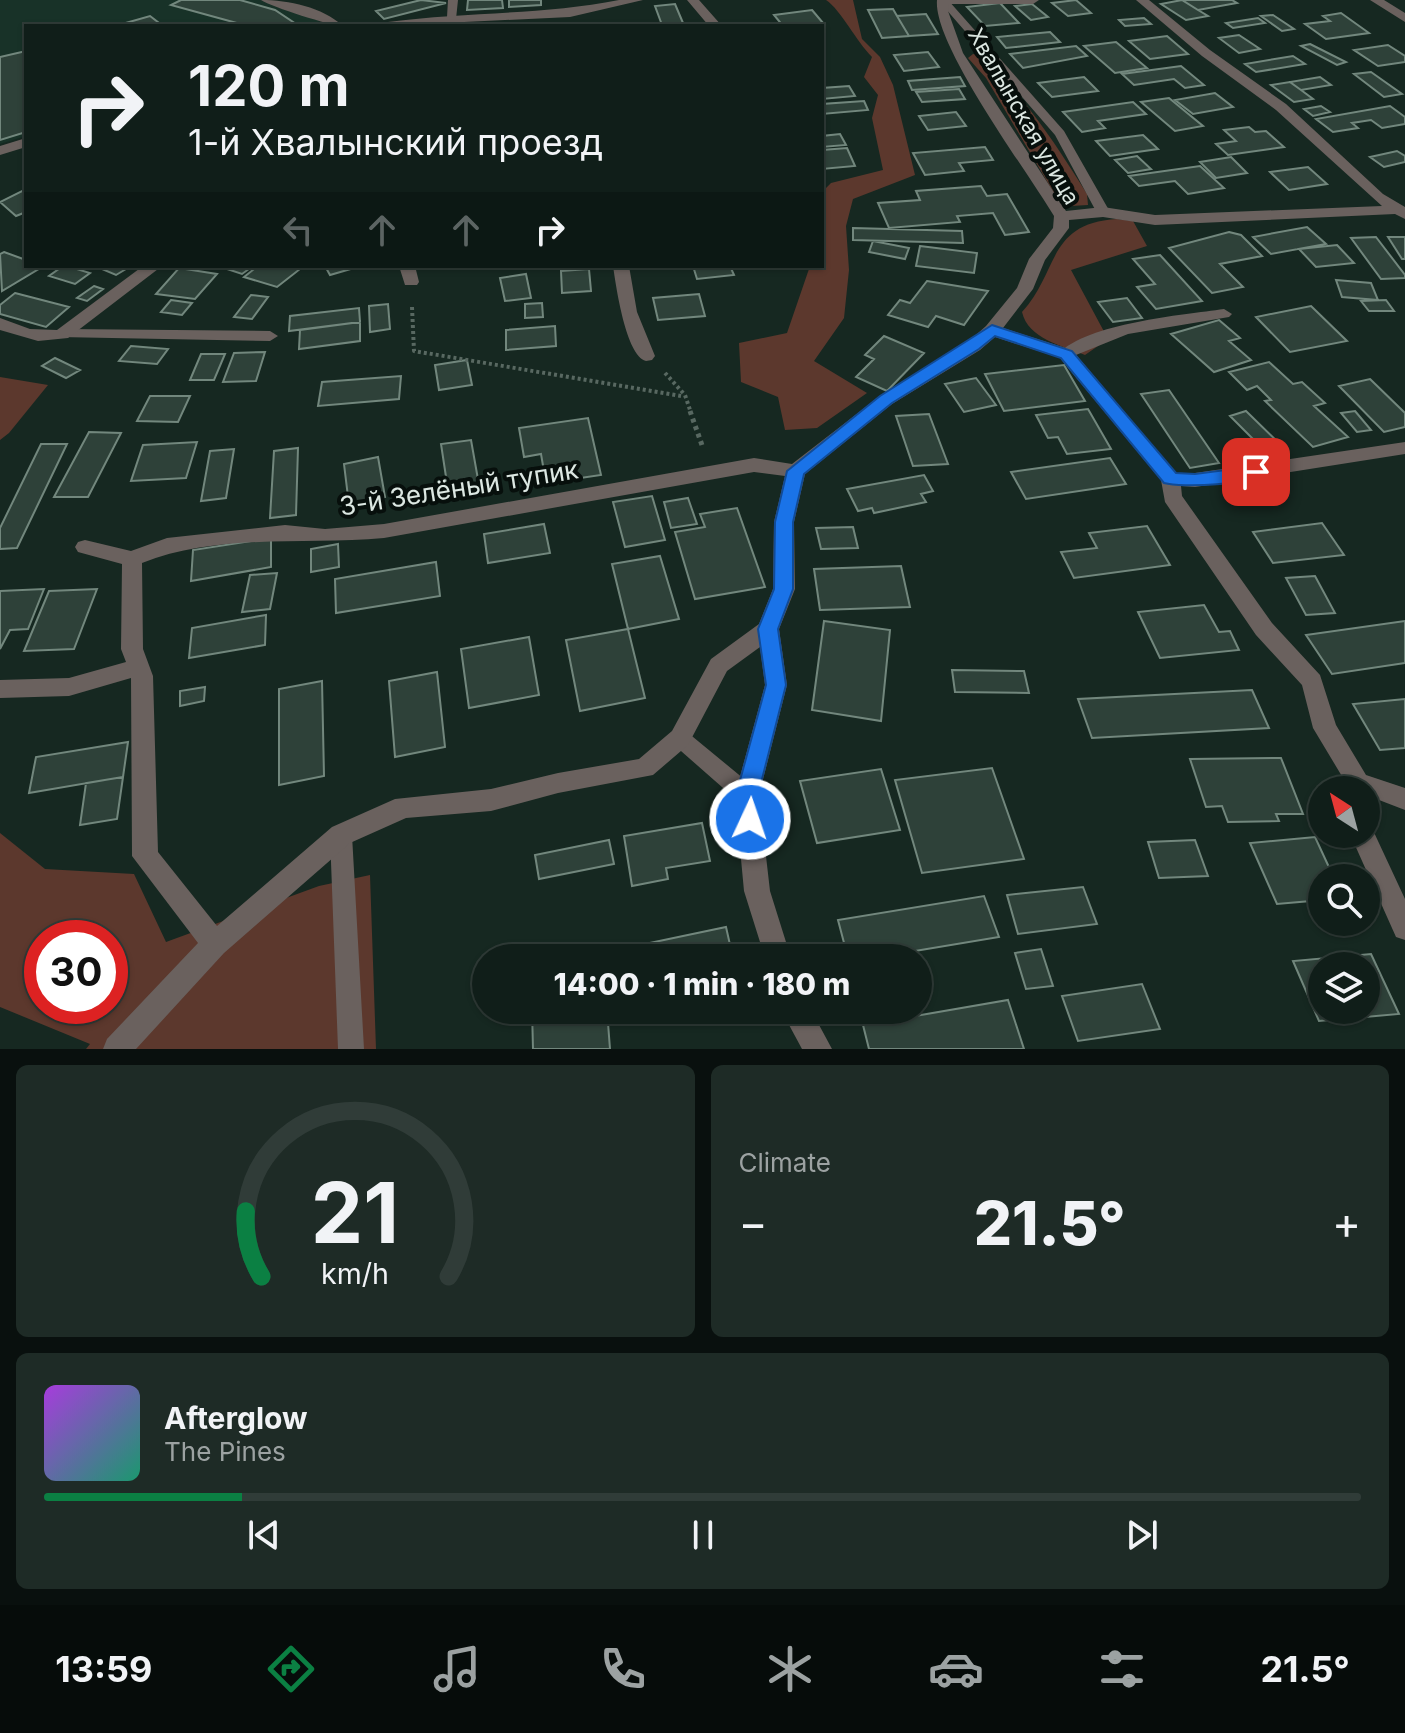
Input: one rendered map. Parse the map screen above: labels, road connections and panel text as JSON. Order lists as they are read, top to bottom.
{
  "streets": {
    "street": ["Хвалынская улица", "3-й Зелёный тупик"]
  },
  "crossings": [
    ["Хвалынская улица", "3-й Зелёный тупик"]
  ],
  "north": "top left",
  "page": {
    "turn": ["120 m", "1-й Хвалынский проезд"],
    "limit": "30",
    "trip": "14:00 · 1 min · 180 m",
    "tile": "Climate",
    "heat": ["−", "21.5°", "+"],
    "song": ["Afterglow", "The Pines"],
    "tabs": ["13:59", "21.5°"],
    "gauge": ["21", "km/h"]
  }
}
